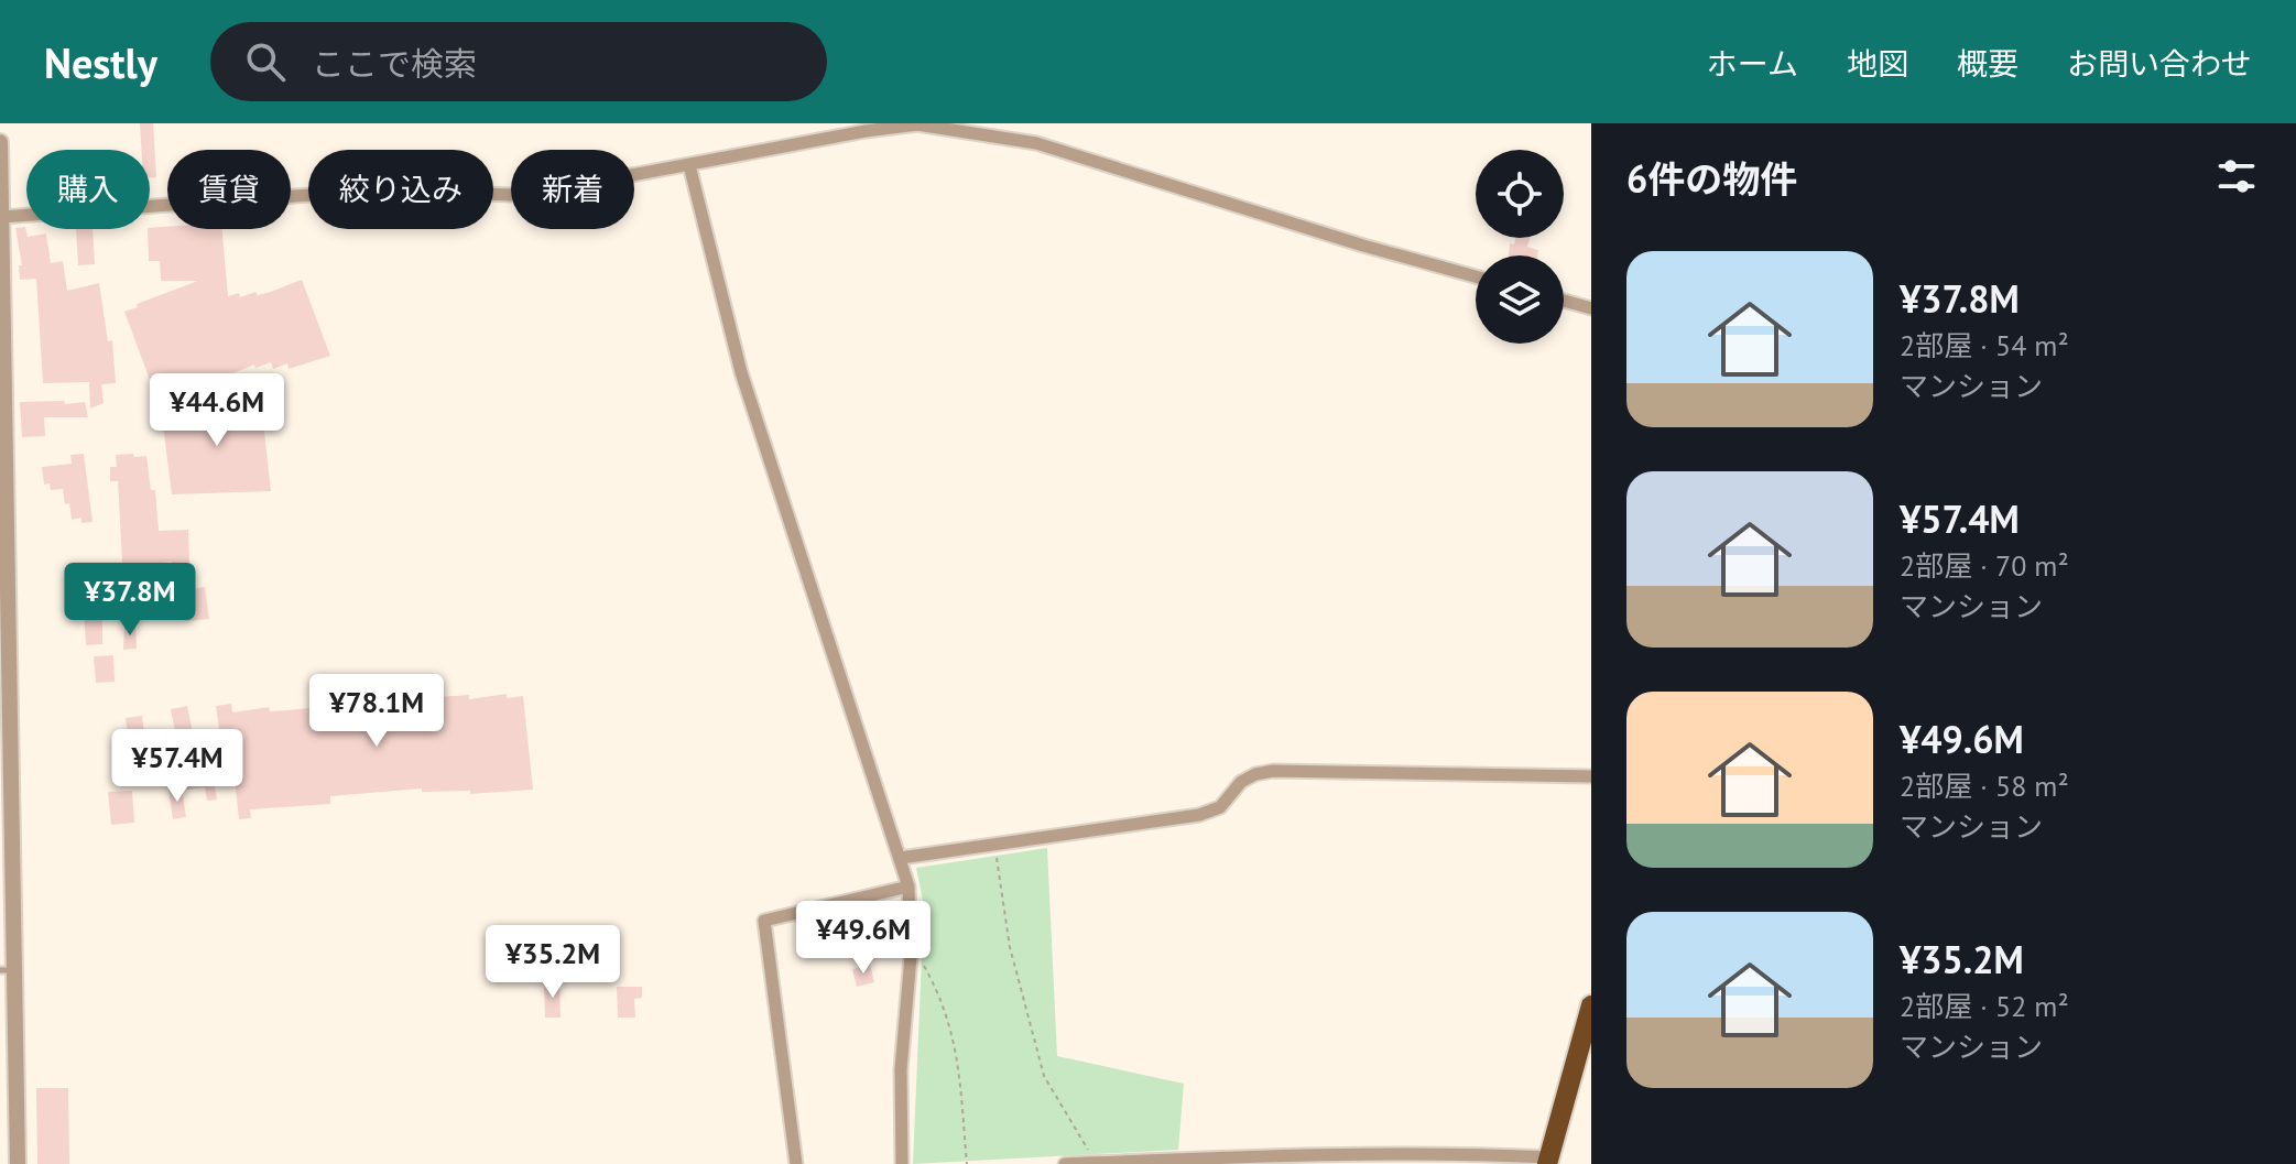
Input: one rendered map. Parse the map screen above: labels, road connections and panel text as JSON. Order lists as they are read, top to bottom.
{
  "page": {
    "header": "Nestly",
    "search": "ここで検索",
    "nav": [
      "ホーム",
      "地図",
      "概要",
      "お問い合わせ"
    ],
    "heading": "6件の物件",
    "chip": [
      "購入",
      "賃貸",
      "絞り込み",
      "新着"
    ],
    "list": [
      {
        "name": "¥37.8M",
        "note": "2部屋 · 54 m² · マンション"
      },
      {
        "name": "¥57.4M",
        "note": "2部屋 · 70 m² · マンション"
      },
      {
        "name": "¥49.6M",
        "note": "2部屋 · 58 m² · マンション"
      },
      {
        "name": "¥35.2M",
        "note": "2部屋 · 52 m² · マンション"
      }
    ],
    "price": [
      "¥44.6M",
      "¥37.8M",
      "¥78.1M",
      "¥57.4M",
      "¥49.6M",
      "¥35.2M"
    ]
  }
}
